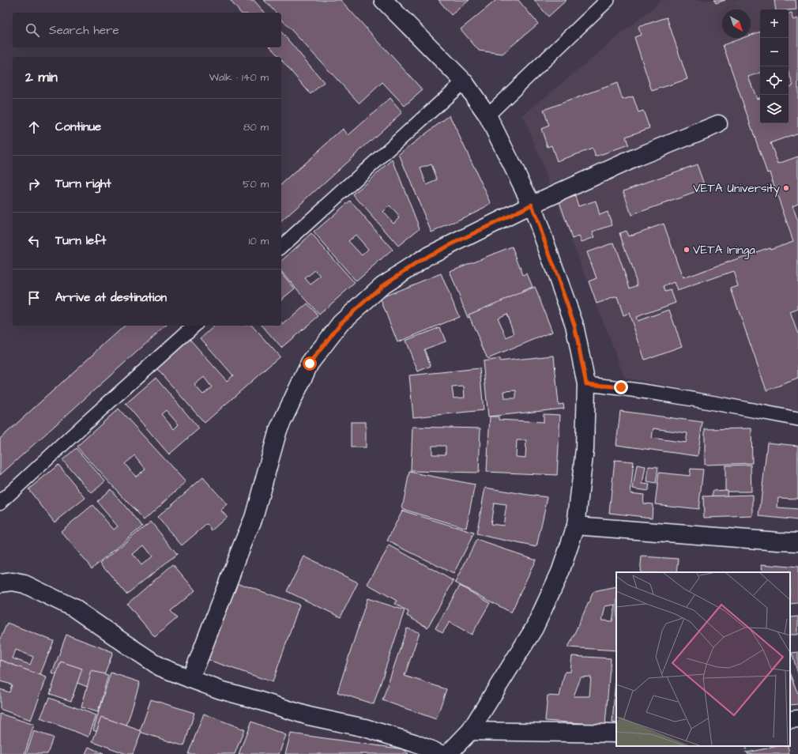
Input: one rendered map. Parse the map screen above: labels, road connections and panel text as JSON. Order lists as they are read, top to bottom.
{
  "places": ["VETA University", "VETA Iringa"],
  "north": "bottom right",
  "page": {
    "map_buttons": ["+", "−"],
    "search": "Search here",
    "heading": ["2 min", "Walk · 140 m"],
    "list": [
      ["Continue", "80 m"],
      ["Turn right", "50 m"],
      ["Turn left", "10 m"],
      "Arrive at destination"
    ]
  }
}
